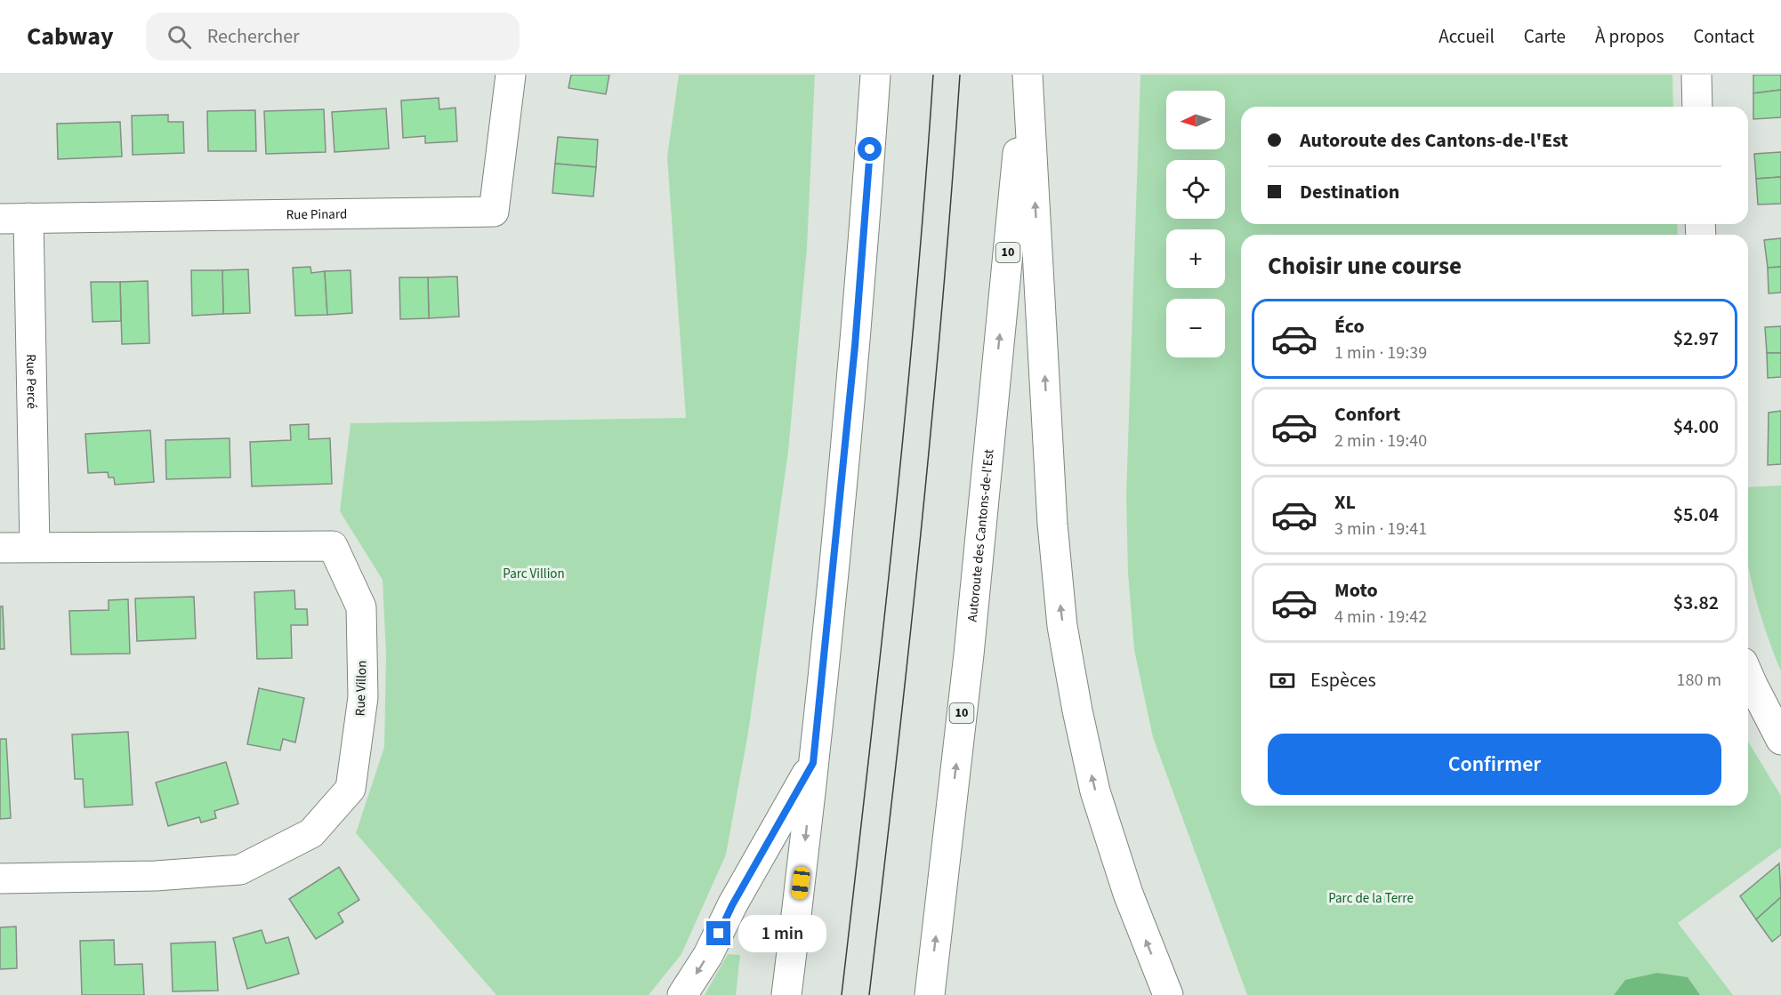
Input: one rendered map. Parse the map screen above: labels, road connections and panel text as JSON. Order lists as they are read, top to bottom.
{
  "streets": {
    "main road": [
      "Rue Pinard",
      "10",
      "Rue Percé",
      "Autoroute des Cantons-de-l'Est",
      "Rue Villon"
    ]
  },
  "crossings": [
    ["Rue Pinard", "Rue Percé"],
    ["Rue Percé", "Rue Villon"]
  ],
  "parks": ["Parc Villion", "Parc de la Terre"],
  "north": "left",
  "page": {
    "header": "Cabway",
    "search": "Rechercher",
    "nav": [
      "Accueil",
      "Carte",
      "À propos",
      "Contact"
    ],
    "map_buttons": ["+", "−"],
    "banner": ["Autoroute des Cantons-de-l'Est", "Destination"],
    "heading": "Choisir une course",
    "list": [
      {
        "name": "Éco",
        "note": "1 min · 19:39",
        "value": "$2.97"
      },
      {
        "name": "Confort",
        "note": "2 min · 19:40",
        "value": "$4.00"
      },
      {
        "name": "XL",
        "note": "3 min · 19:41",
        "value": "$5.04"
      },
      {
        "name": "Moto",
        "note": "4 min · 19:42",
        "value": "$3.82"
      }
    ],
    "pay": ["Espèces", "180 m"],
    "buttons": "Confirmer",
    "bubble": "1 min"
  }
}
